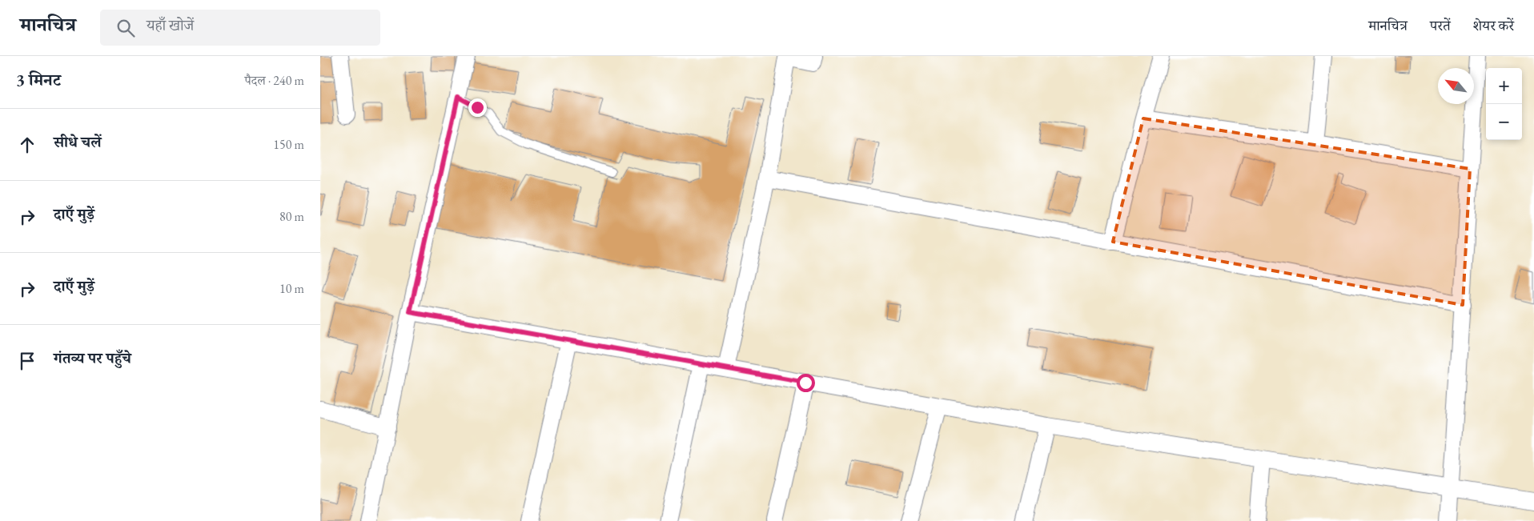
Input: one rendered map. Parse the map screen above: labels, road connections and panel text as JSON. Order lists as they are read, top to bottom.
{
  "north": "top left",
  "page": {
    "header": "मानचित्र",
    "search": "यहाँ खोजें",
    "nav": ["मानचित्र", "परतें", "शेयर करें"],
    "heading": ["3 मिनट", "पैदल · 240 m"],
    "map_buttons": ["+", "−"],
    "list": [
      ["सीधे चलें", "150 m"],
      ["दाएँ मुड़ें", "80 m"],
      ["दाएँ मुड़ें", "10 m"],
      "गंतव्य पर पहुँचे"
    ]
  }
}
